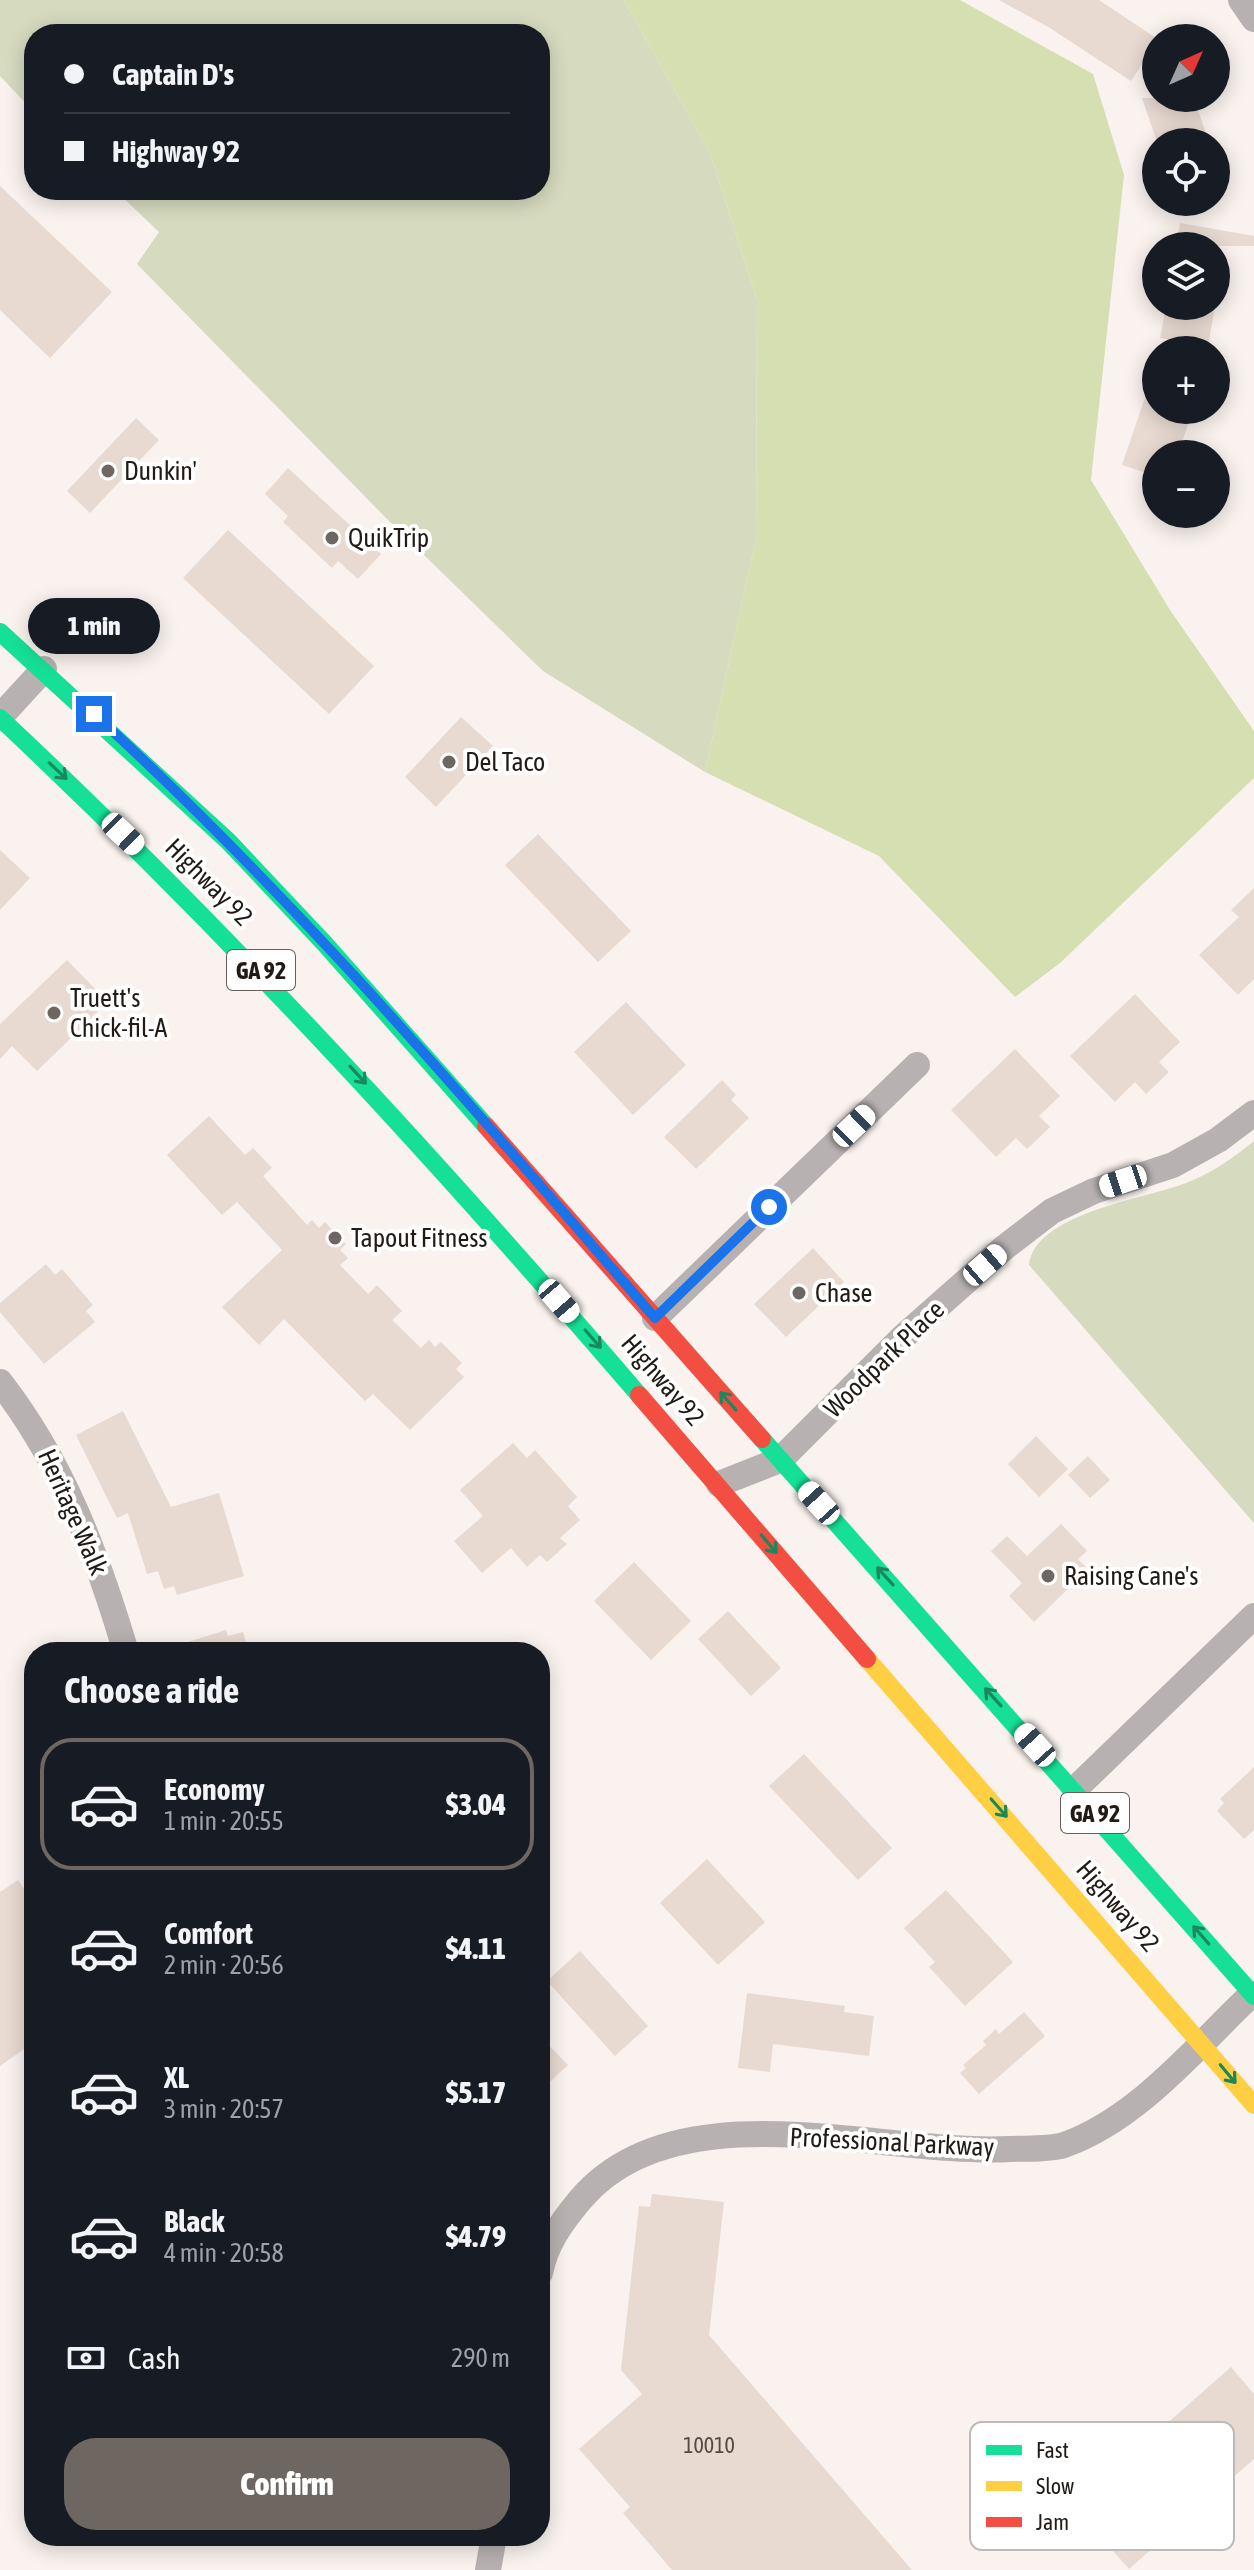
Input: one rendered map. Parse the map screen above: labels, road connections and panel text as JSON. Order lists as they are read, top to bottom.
{
  "streets": {
    "main road": ["Highway 92", "GA 92"],
    "street": ["Woodpark Place", "Heritage Walk", "Professional Parkway"]
  },
  "crossings": [
    ["Highway 92", "Woodpark Place"],
    ["Highway 92", "Professional Parkway"]
  ],
  "places": [
    "Dunkin'",
    "QuikTrip",
    "Del Taco",
    "Truett's Chick-fil-A",
    "Tapout Fitness",
    "Chase",
    "Raising Cane's"
  ],
  "house_numbers": ["10010"],
  "legend": ["Fast", "Slow", "Jam"],
  "north": "top right",
  "page": {
    "map_buttons": ["+", "−"],
    "banner": ["Captain D's", "Highway 92"],
    "bubble": "1 min",
    "heading": "Choose a ride",
    "list": [
      {
        "name": "Economy",
        "note": "1 min · 20:55",
        "value": "$3.04"
      },
      {
        "name": "Comfort",
        "note": "2 min · 20:56",
        "value": "$4.11"
      },
      {
        "name": "XL",
        "note": "3 min · 20:57",
        "value": "$5.17"
      },
      {
        "name": "Black",
        "note": "4 min · 20:58",
        "value": "$4.79"
      }
    ],
    "pay": ["Cash", "290 m"],
    "buttons": "Confirm"
  }
}
